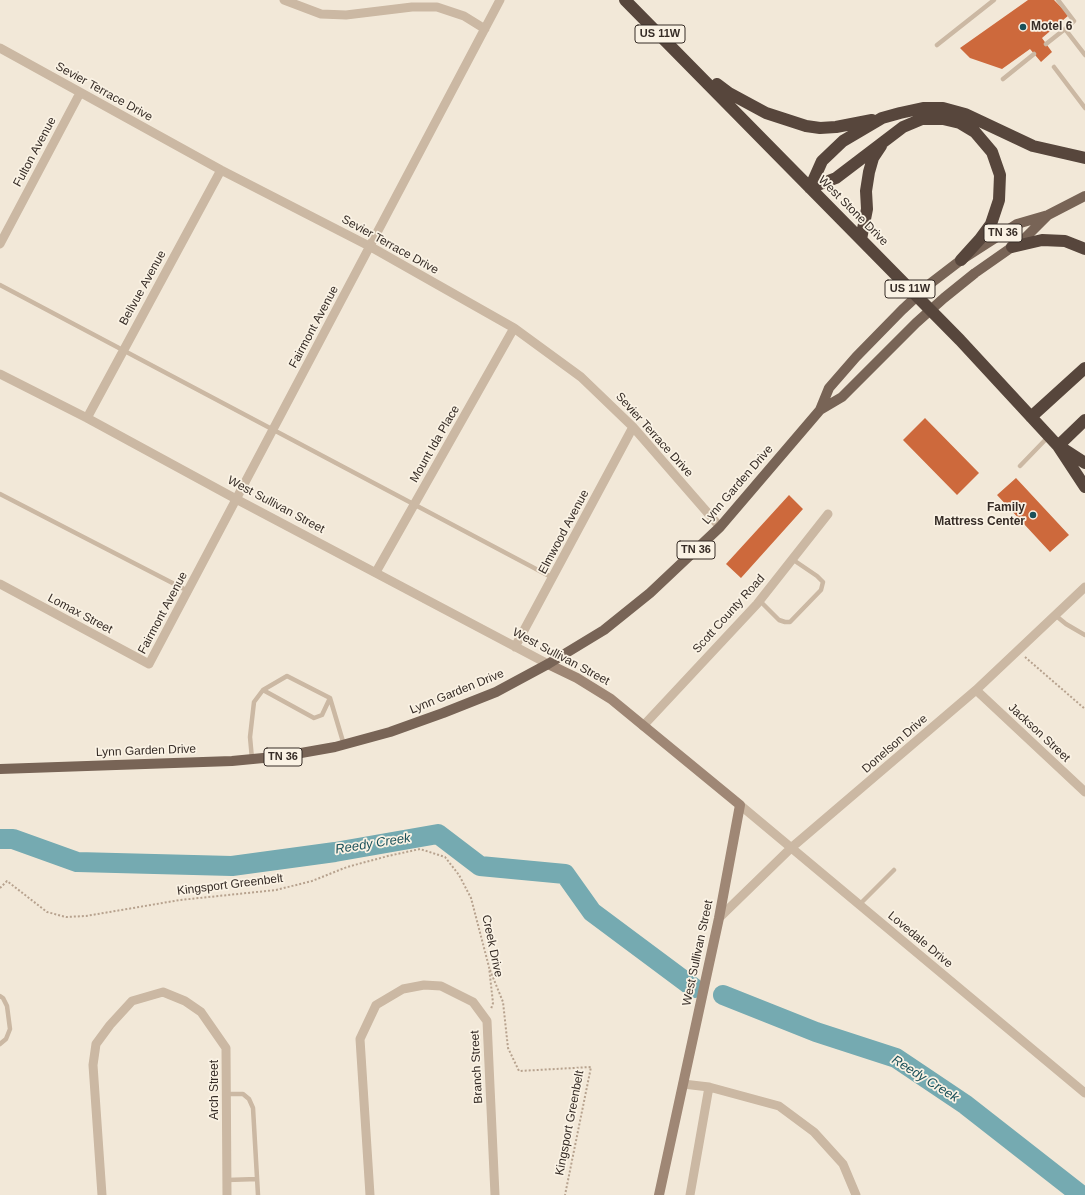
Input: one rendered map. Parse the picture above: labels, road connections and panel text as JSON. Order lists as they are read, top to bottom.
{
  "streets": {
    "highway": ["US 11W", "West Stone Drive"],
    "main road": ["TN 36", "Lynn Garden Drive"],
    "street": [
      "Sevier Terrace Drive",
      "Fulton Avenue",
      "Bellvue Avenue",
      "Fairmont Avenue",
      "Mount Ida Place",
      "West Sullivan Street",
      "Elmwood Avenue",
      "Lomax Street",
      "Scott County Road",
      "Jackson Street",
      "Donelson Drive",
      "Lovedale Drive",
      "Branch Street",
      "Arch Street"
    ],
    "path": ["Kingsport Greenbelt", "Creek Drive"]
  },
  "crossings": [
    ["Sevier Terrace Drive", "Fulton Avenue"],
    ["Sevier Terrace Drive", "Bellvue Avenue"],
    ["Sevier Terrace Drive", "Fairmont Avenue"],
    ["Sevier Terrace Drive", "Mount Ida Place"],
    ["Sevier Terrace Drive", "Lynn Garden Drive"],
    ["Sevier Terrace Drive", "Elmwood Avenue"],
    ["Bellvue Avenue", "West Sullivan Street"],
    ["Fairmont Avenue", "West Sullivan Street"],
    ["Fairmont Avenue", "Lomax Street"],
    ["Mount Ida Place", "West Sullivan Street"],
    ["Lynn Garden Drive", "West Sullivan Street"],
    ["West Sullivan Street", "Elmwood Avenue"],
    ["West Sullivan Street", "Scott County Road"],
    ["West Sullivan Street", "Donelson Drive"],
    ["West Sullivan Street", "Lovedale Drive"],
    ["Jackson Street", "Donelson Drive"],
    ["Donelson Drive", "Lovedale Drive"],
    ["Kingsport Greenbelt", "Creek Drive"],
    ["Creek Drive", "Branch Street"]
  ],
  "water": ["Reedy Creek"],
  "places": ["Motel 6", "Family Mattress Center"]
}
